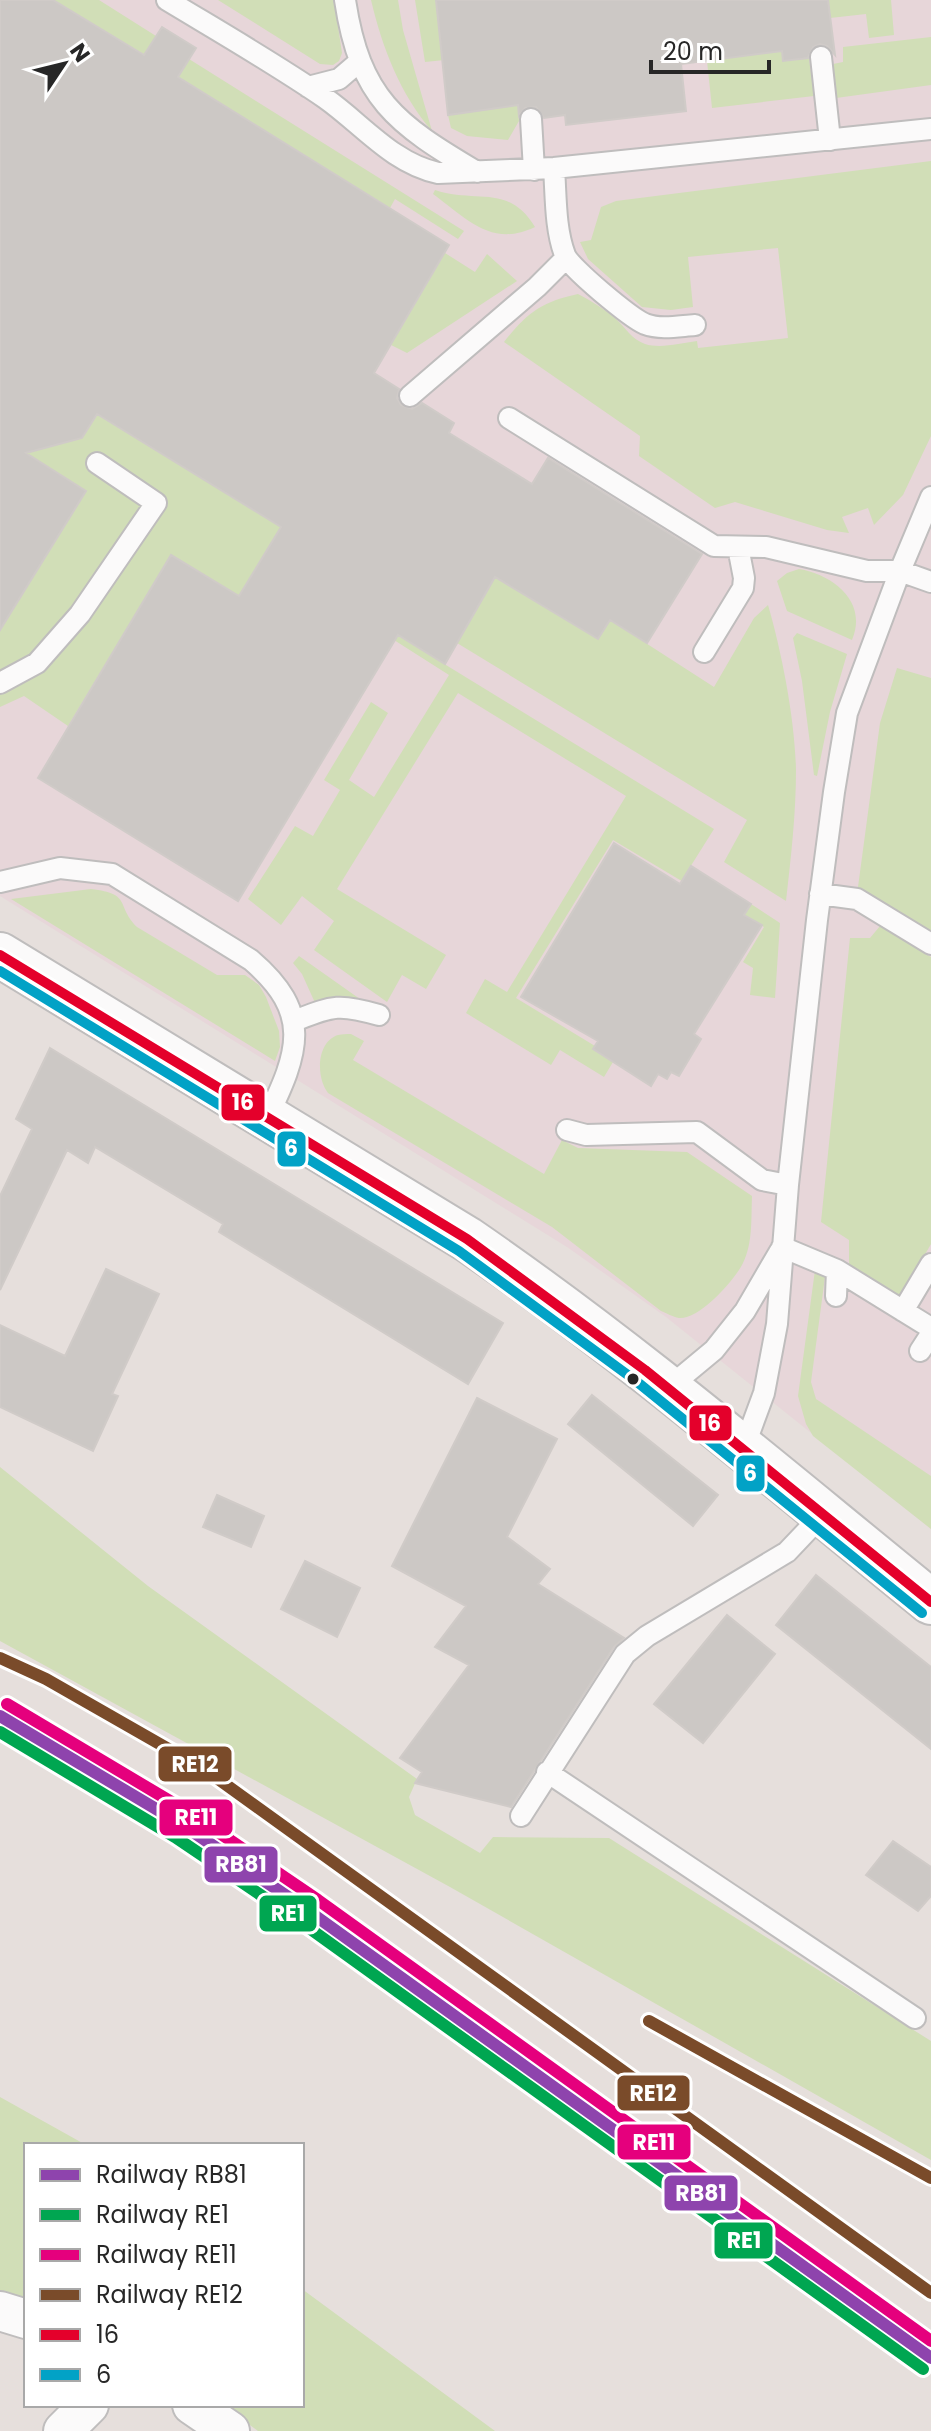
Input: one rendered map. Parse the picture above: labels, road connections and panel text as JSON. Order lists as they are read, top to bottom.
{
  "lines": [
    "transit line 16",
    "transit line 6",
    "rail line RE12",
    "rail line RE11",
    "rail line RB81",
    "rail line RE1"
  ],
  "legend": [
    "Railway RB81",
    "Railway RE1",
    "Railway RE11",
    "Railway RE12",
    "16",
    "6"
  ],
  "scale_bar": "20 m",
  "north": "top right"
}
